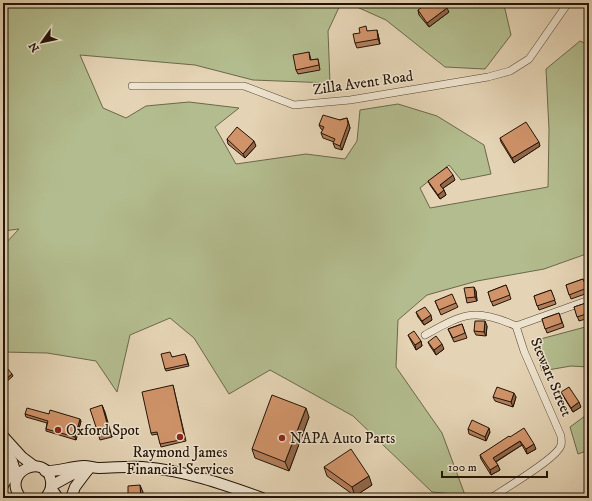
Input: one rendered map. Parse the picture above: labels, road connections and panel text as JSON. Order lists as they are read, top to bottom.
{
  "streets": {
    "street": ["Zilla Avent Road", "Stewart Street"]
  },
  "places": ["Oxford Spot", "Raymond James Financial Services", "NAPA Auto Parts"],
  "scale_bar": "100 m",
  "north": "bottom left"
}
